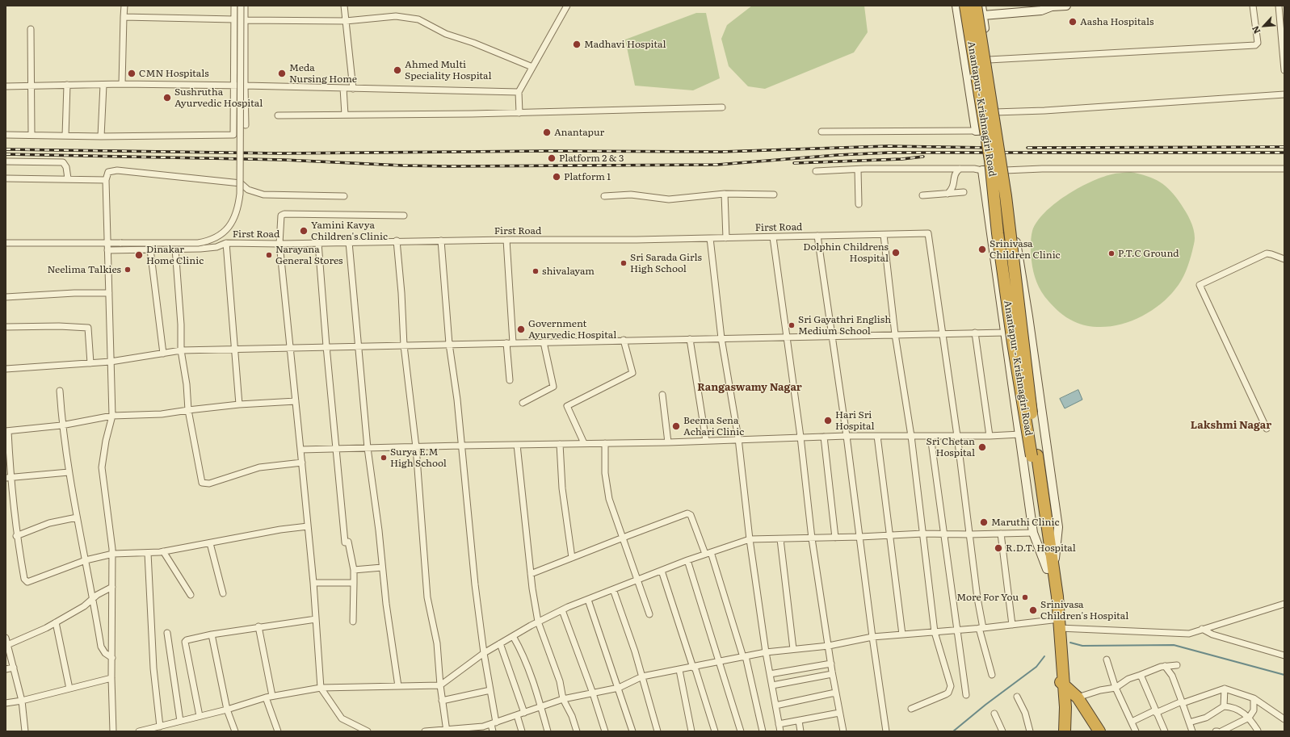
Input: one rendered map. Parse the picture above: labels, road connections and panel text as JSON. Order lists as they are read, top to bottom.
{
  "streets": {
    "highway": ["Anantapur - Krishnagiri Road"],
    "street": ["First Road"]
  },
  "districts": ["Rangaswamy Nagar", "Lakshmi Nagar"],
  "places": [
    "Aasha Hospitals",
    "Madhavi Hospital",
    "Ahmed Multi Speciality Hospital",
    "CMN Hospitals",
    "Meda Nursing Home",
    "Sushrutha Ayurvedic Hospital",
    "Anantapur",
    "Platform 2 & 3",
    "Platform 1",
    "Yamini Kavya Children's Clinic",
    "Srinivasa Children Clinic",
    "Dolphin Childrens Hospital",
    "P.T.C Ground",
    "Dinakar Home Clinic",
    "Narayana General Stores",
    "Sri Sarada Girls High School",
    "Neelima Talkies",
    "shivalayam",
    "Sri Gayathri English Medium School",
    "Government Ayurvedic Hospital",
    "Hari Sri Hospital",
    "Beema Sena Achari Clinic",
    "Sri Chetan Hospital",
    "Surya E.M High School",
    "Maruthi Clinic",
    "R.D.T. Hospital",
    "More For You",
    "Srinivasa Children's Hospital"
  ],
  "north": "bottom left"
}
